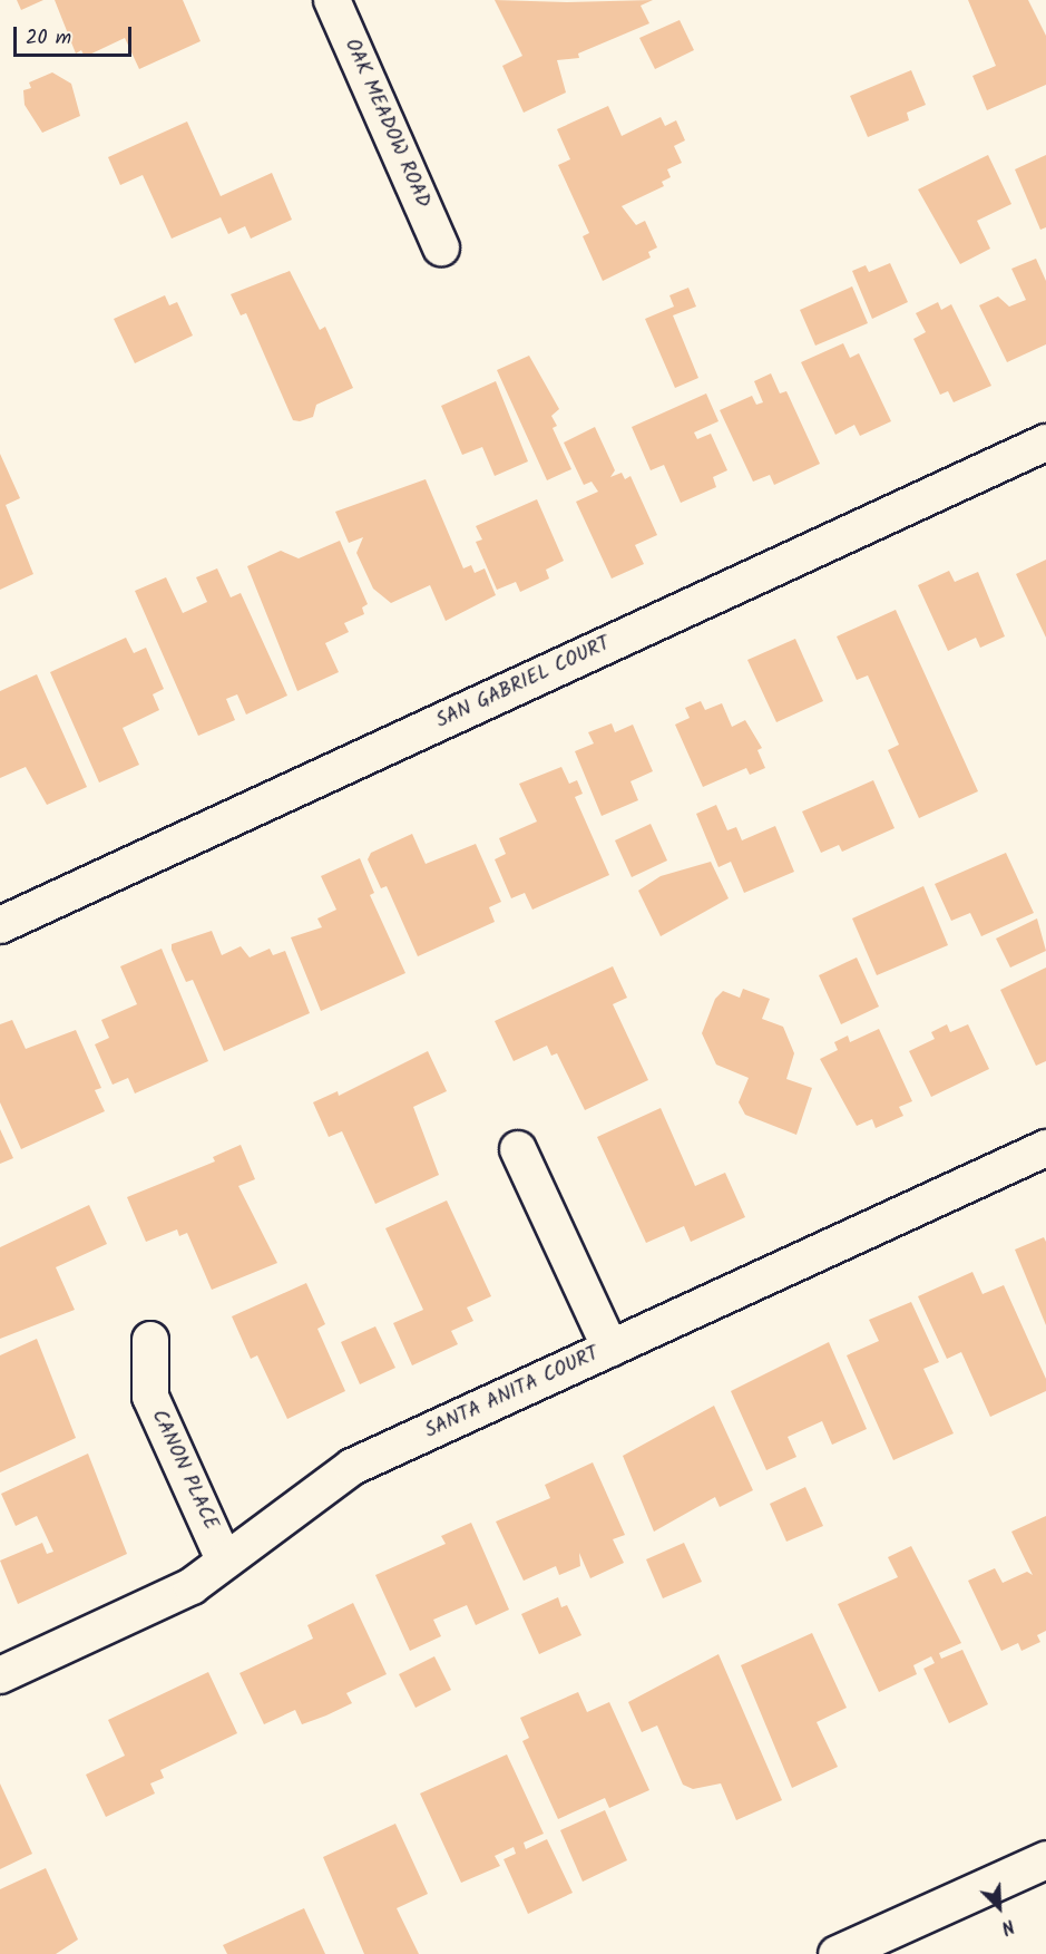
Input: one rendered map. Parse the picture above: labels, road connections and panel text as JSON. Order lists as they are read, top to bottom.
{
  "streets": {
    "street": [
      "OAK MEADOW ROAD",
      "SAN GABRIEL COURT",
      "SANTA ANITA COURT",
      "CANON PLACE"
    ]
  },
  "crossings": [
    ["SANTA ANITA COURT", "CANON PLACE"]
  ],
  "scale_bar": "20 m",
  "north": "bottom right"
}
